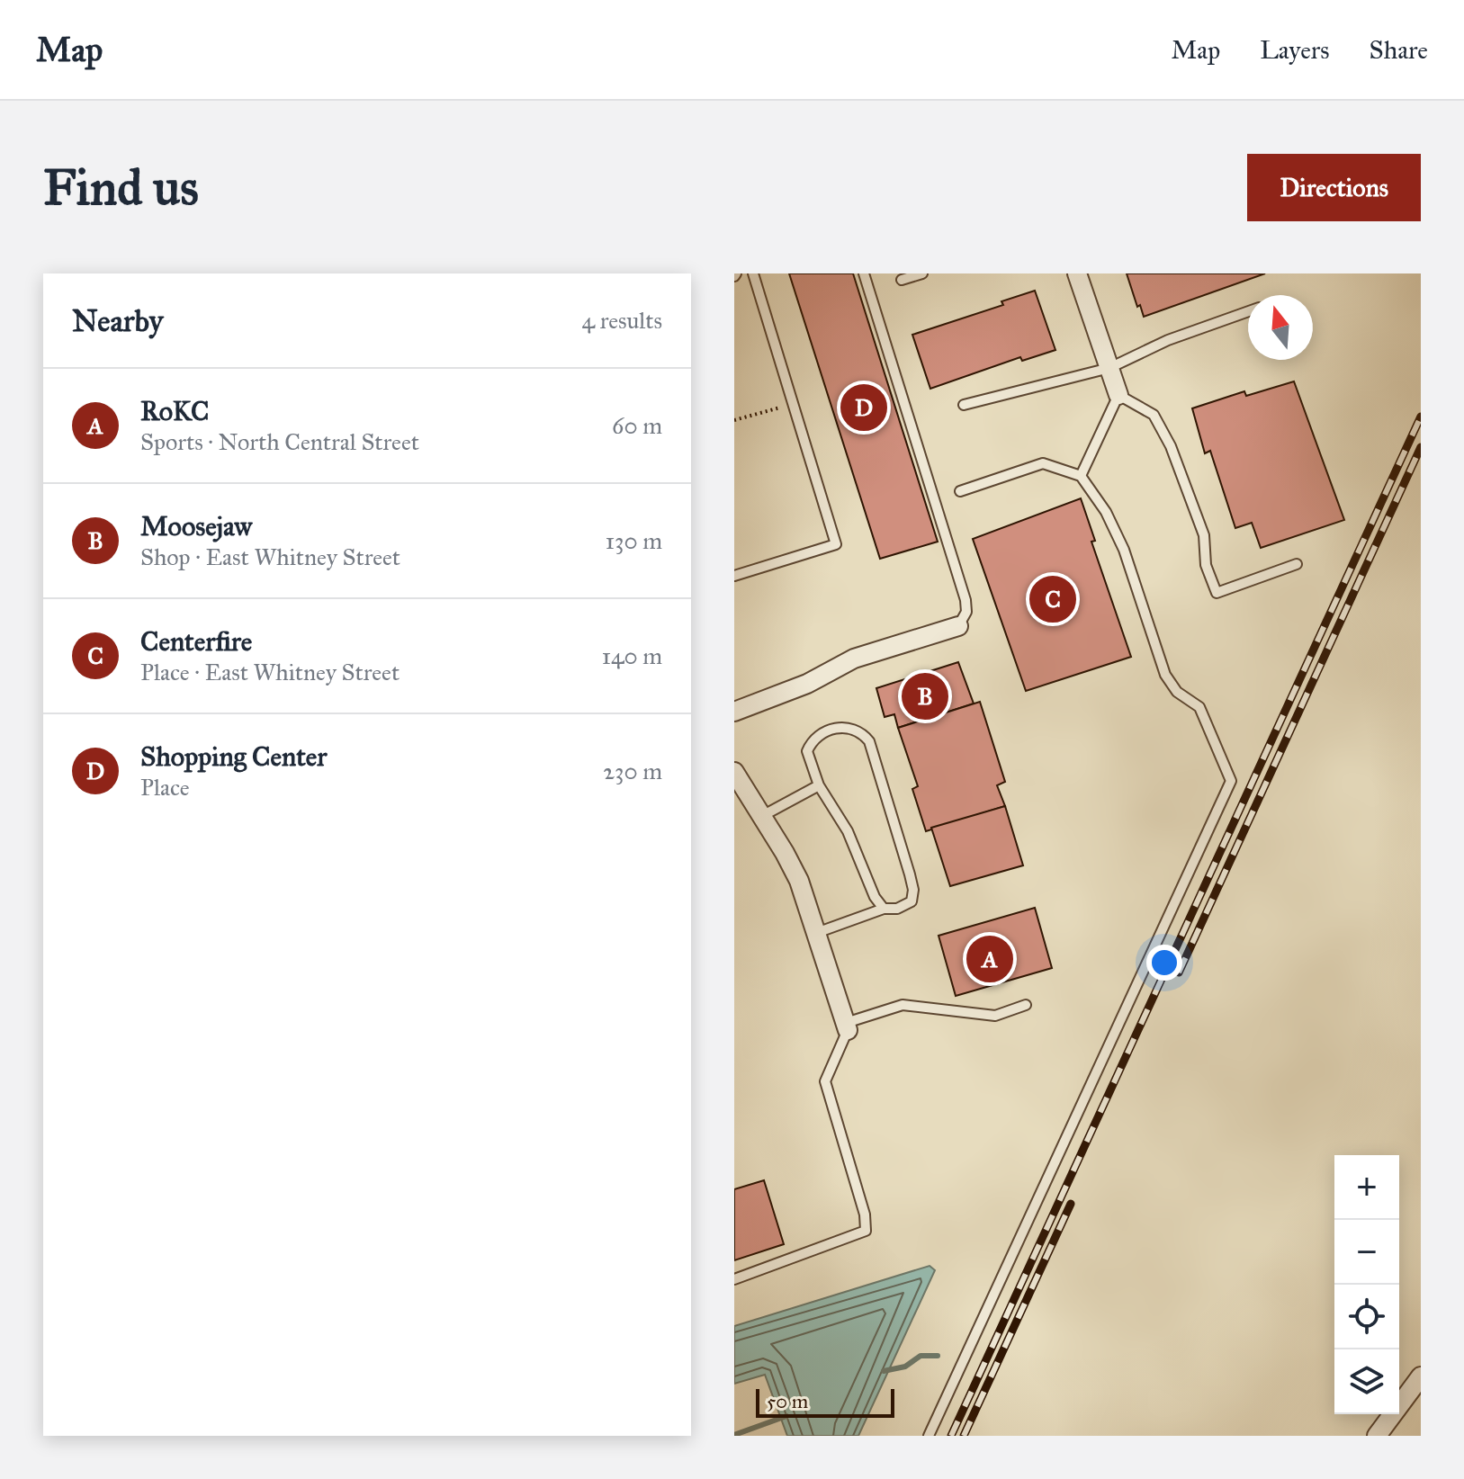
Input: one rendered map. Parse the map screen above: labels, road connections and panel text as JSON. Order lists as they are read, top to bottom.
{
  "scale_bar": "50 m",
  "north": "top",
  "page": {
    "header": "Map",
    "nav": ["Map", "Layers", "Share"],
    "buttons": "Directions",
    "title": "Find us",
    "heading": ["Nearby", "4 results"],
    "list": [
      {
        "mark": "A",
        "name": "RoKC",
        "note": "Sports · North Central Street",
        "value": "60 m"
      },
      {
        "mark": "B",
        "name": "Moosejaw",
        "note": "Shop · East Whitney Street",
        "value": "130 m"
      },
      {
        "mark": "C",
        "name": "Centerfire",
        "note": "Place · East Whitney Street",
        "value": "140 m"
      },
      {
        "mark": "D",
        "name": "Shopping Center",
        "note": "Place",
        "value": "230 m"
      }
    ],
    "pins": [
      "D",
      "C",
      "B",
      "A"
    ],
    "map_buttons": ["+", "−"],
    "scale": "50 m"
  }
}
